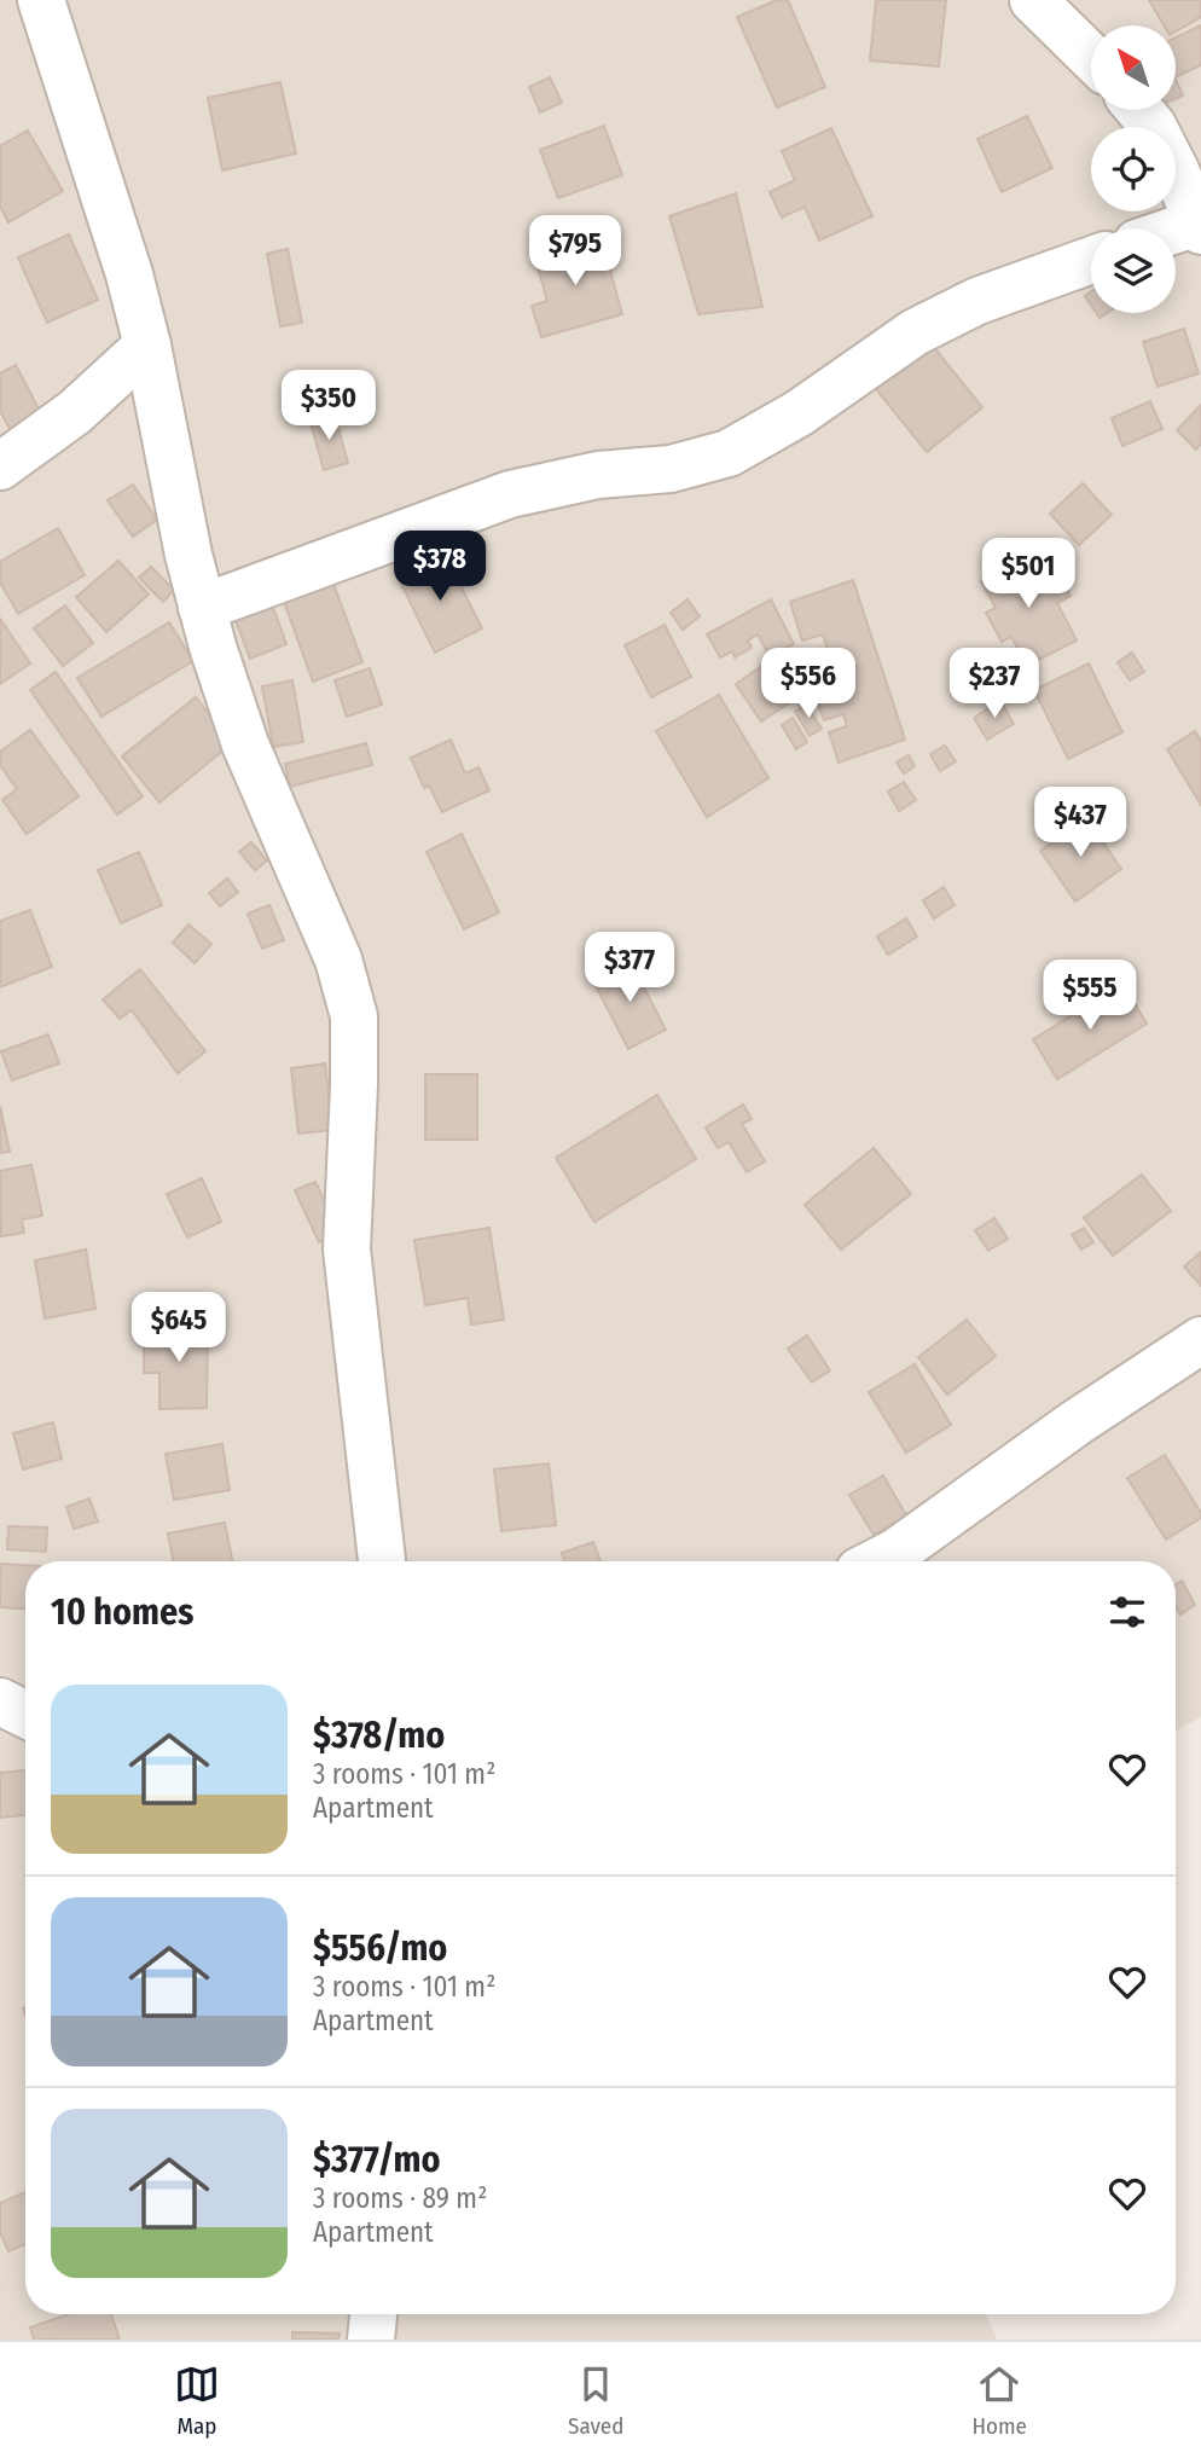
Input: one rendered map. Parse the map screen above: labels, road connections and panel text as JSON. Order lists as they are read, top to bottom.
{
  "north": "top left",
  "page": {
    "price": [
      "$795",
      "$350",
      "$378",
      "$501",
      "$556",
      "$237",
      "$437",
      "$377",
      "$555",
      "$645"
    ],
    "heading": "10 homes",
    "list": [
      {
        "name": "$378/mo",
        "note": "3 rooms · 101 m² · Apartment"
      },
      {
        "name": "$556/mo",
        "note": "3 rooms · 101 m² · Apartment"
      },
      {
        "name": "$377/mo",
        "note": "3 rooms · 89 m² · Apartment"
      }
    ],
    "tabs": ["Map", "Saved", "Home"]
  }
}
